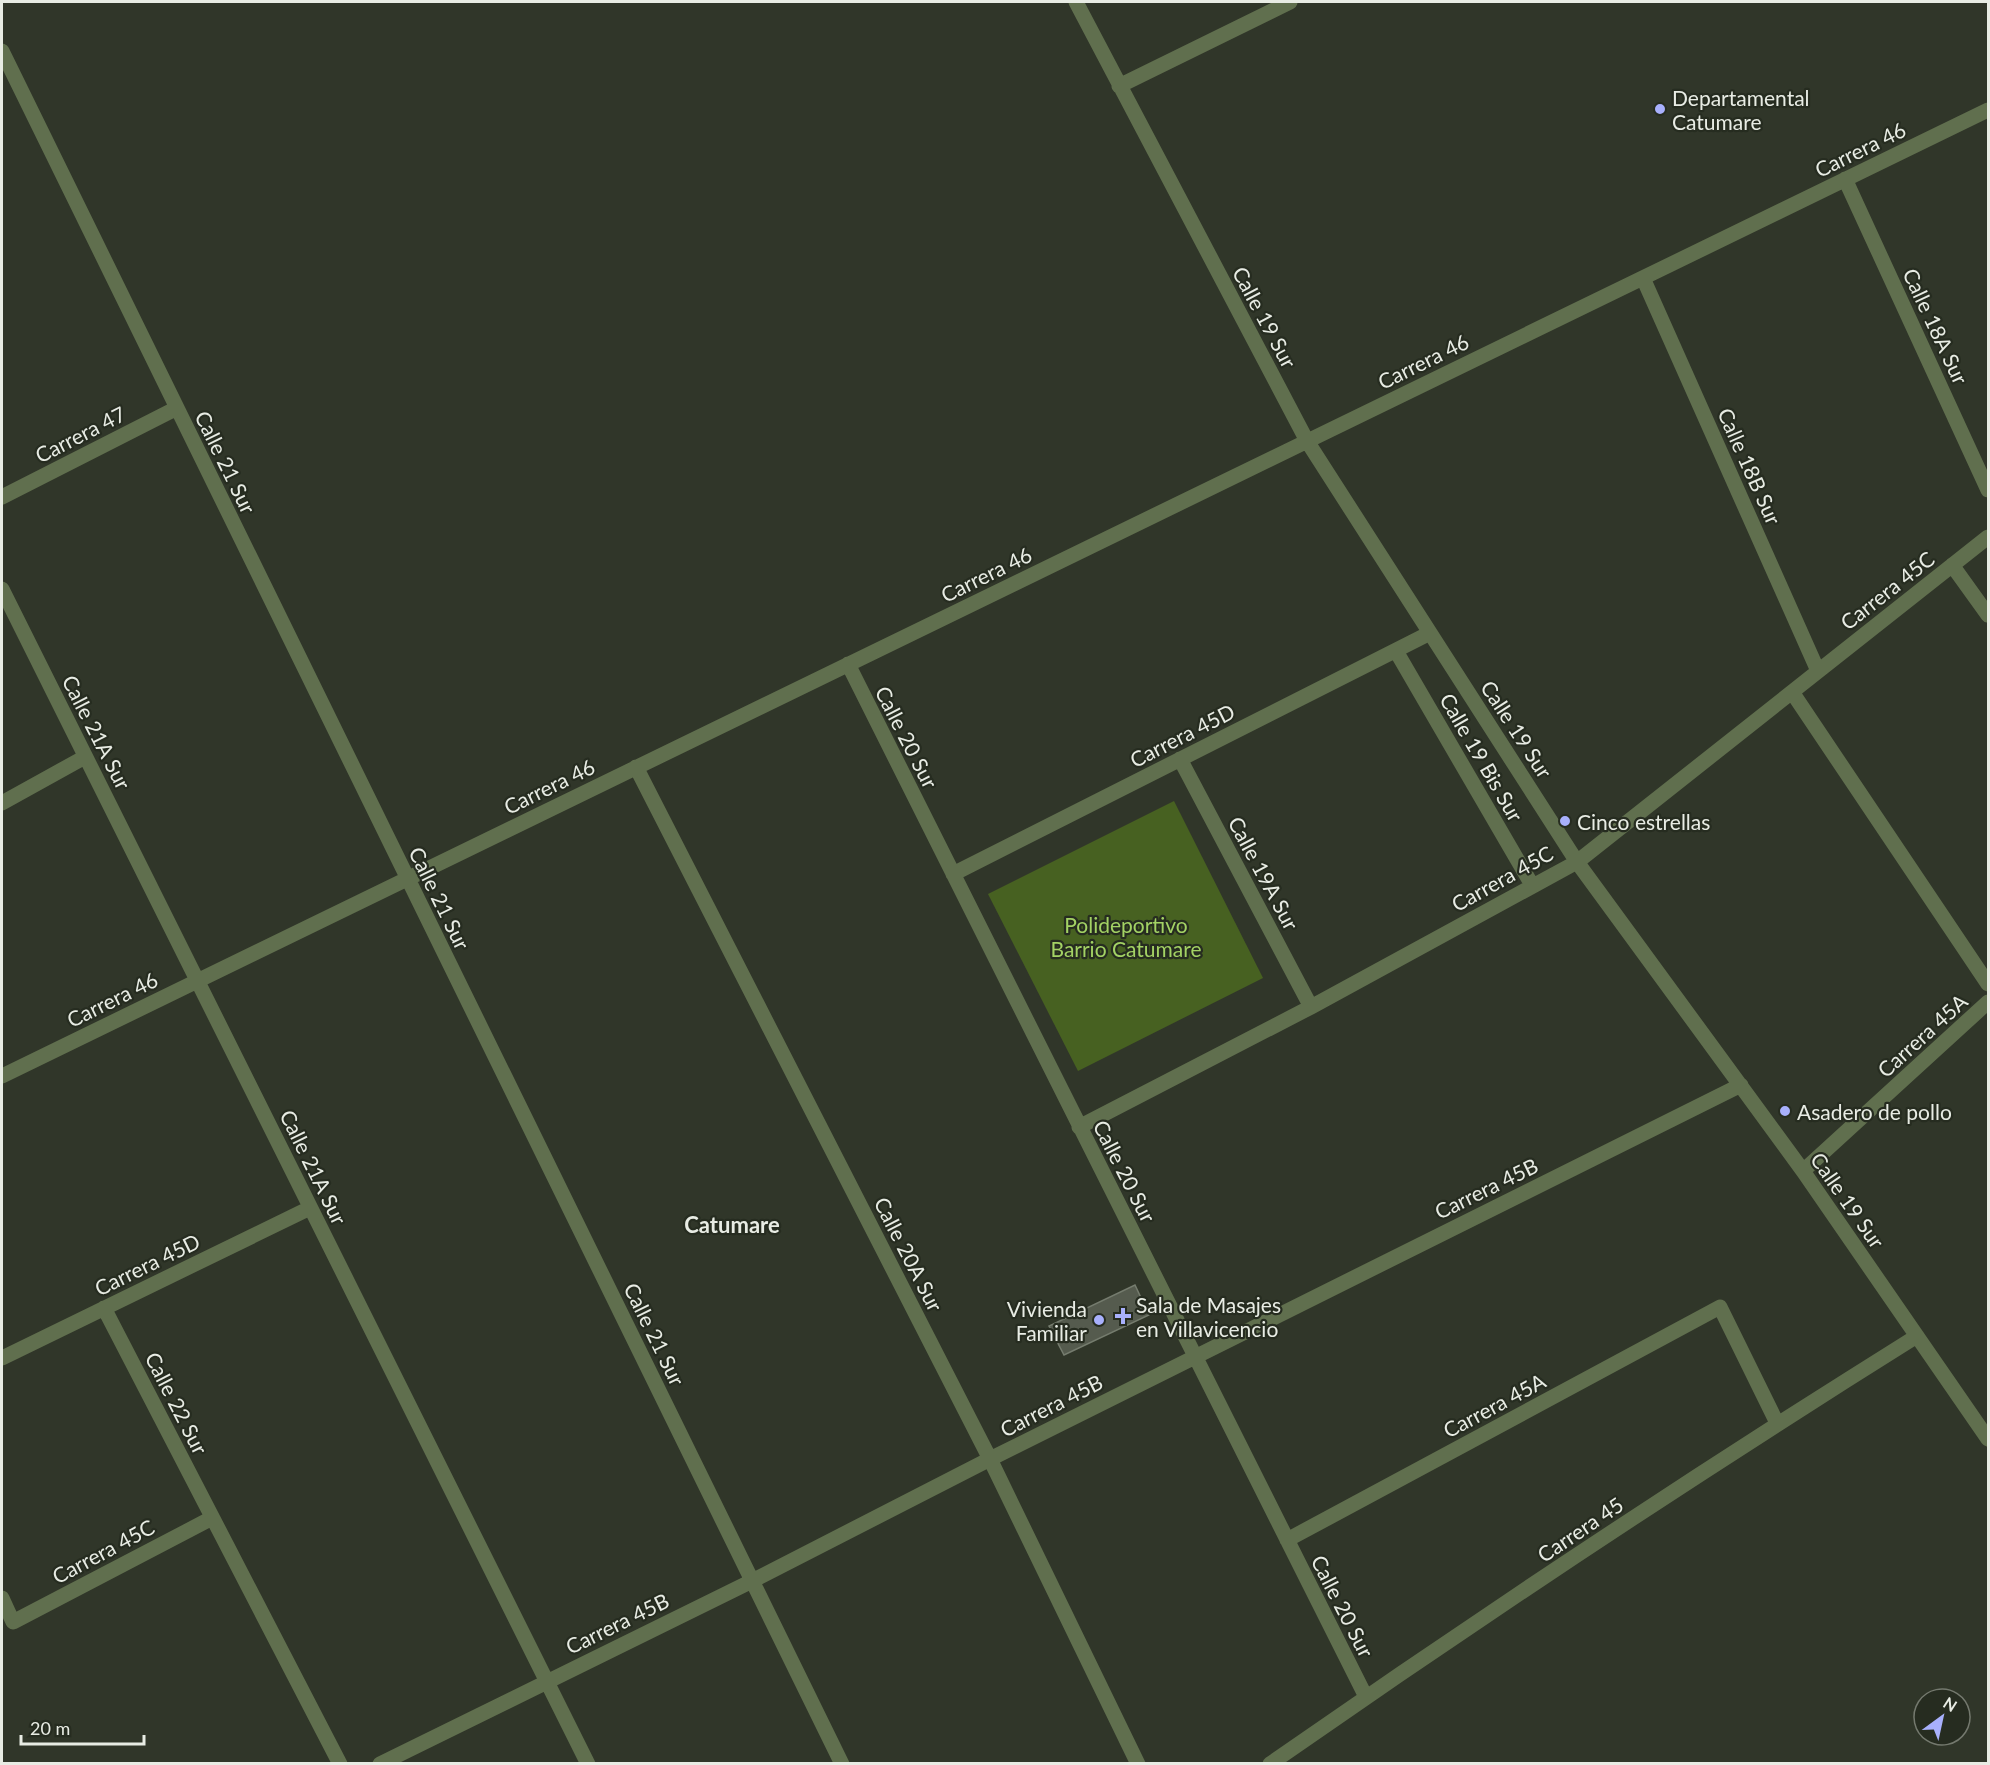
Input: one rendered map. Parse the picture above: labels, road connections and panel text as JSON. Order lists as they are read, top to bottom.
{
  "streets": {
    "street": [
      "Carrera 46",
      "Calle 19 Sur",
      "Calle 18A Sur",
      "Carrera 47",
      "Calle 21 Sur",
      "Calle 18B Sur",
      "Carrera 45C",
      "Calle 21A Sur",
      "Carrera 45D",
      "Calle 20 Sur",
      "Calle 19 Bis Sur",
      "Calle 19A Sur",
      "Carrera 45A",
      "Carrera 45B",
      "Calle 20A Sur",
      "Calle 22 Sur",
      "Carrera 45"
    ]
  },
  "crossings": [
    ["Carrera 46", "Calle 19 Sur"],
    ["Carrera 46", "Calle 18A Sur"],
    ["Carrera 46", "Calle 21 Sur"],
    ["Carrera 46", "Calle 18B Sur"],
    ["Carrera 46", "Calle 21A Sur"],
    ["Carrera 46", "Calle 20 Sur"],
    ["Carrera 46", "Calle 20A Sur"],
    ["Calle 19 Sur", "Carrera 45C"],
    ["Calle 19 Sur", "Carrera 45D"],
    ["Calle 19 Sur", "Carrera 45A"],
    ["Calle 19 Sur", "Carrera 45B"],
    ["Calle 19 Sur", "Carrera 45"],
    ["Carrera 47", "Calle 21 Sur"],
    ["Calle 21 Sur", "Carrera 45B"],
    ["Calle 18B Sur", "Carrera 45C"],
    ["Carrera 45C", "Calle 20 Sur"],
    ["Carrera 45C", "Calle 19 Bis Sur"],
    ["Carrera 45C", "Calle 19A Sur"],
    ["Carrera 45C", "Calle 22 Sur"],
    ["Calle 21A Sur", "Carrera 45D"],
    ["Calle 21A Sur", "Carrera 45B"],
    ["Carrera 45D", "Calle 20 Sur"],
    ["Carrera 45D", "Calle 19 Bis Sur"],
    ["Carrera 45D", "Calle 19A Sur"],
    ["Carrera 45D", "Calle 22 Sur"],
    ["Calle 20 Sur", "Carrera 45A"],
    ["Calle 20 Sur", "Carrera 45B"],
    ["Calle 20 Sur", "Carrera 45"],
    ["Carrera 45A", "Carrera 45"],
    ["Carrera 45B", "Calle 20A Sur"]
  ],
  "districts": ["Catumare"],
  "parks": ["Polideportivo Barrio Catumare"],
  "places": {
    "other": [
      "Departamental Catumare",
      "Cinco estrellas",
      "Asadero de pollo",
      "Vivienda Familiar"
    ],
    "health": ["Sala de Masajes en Villavicencio"]
  },
  "scale_bar": "20 m",
  "north": "top right"
}
